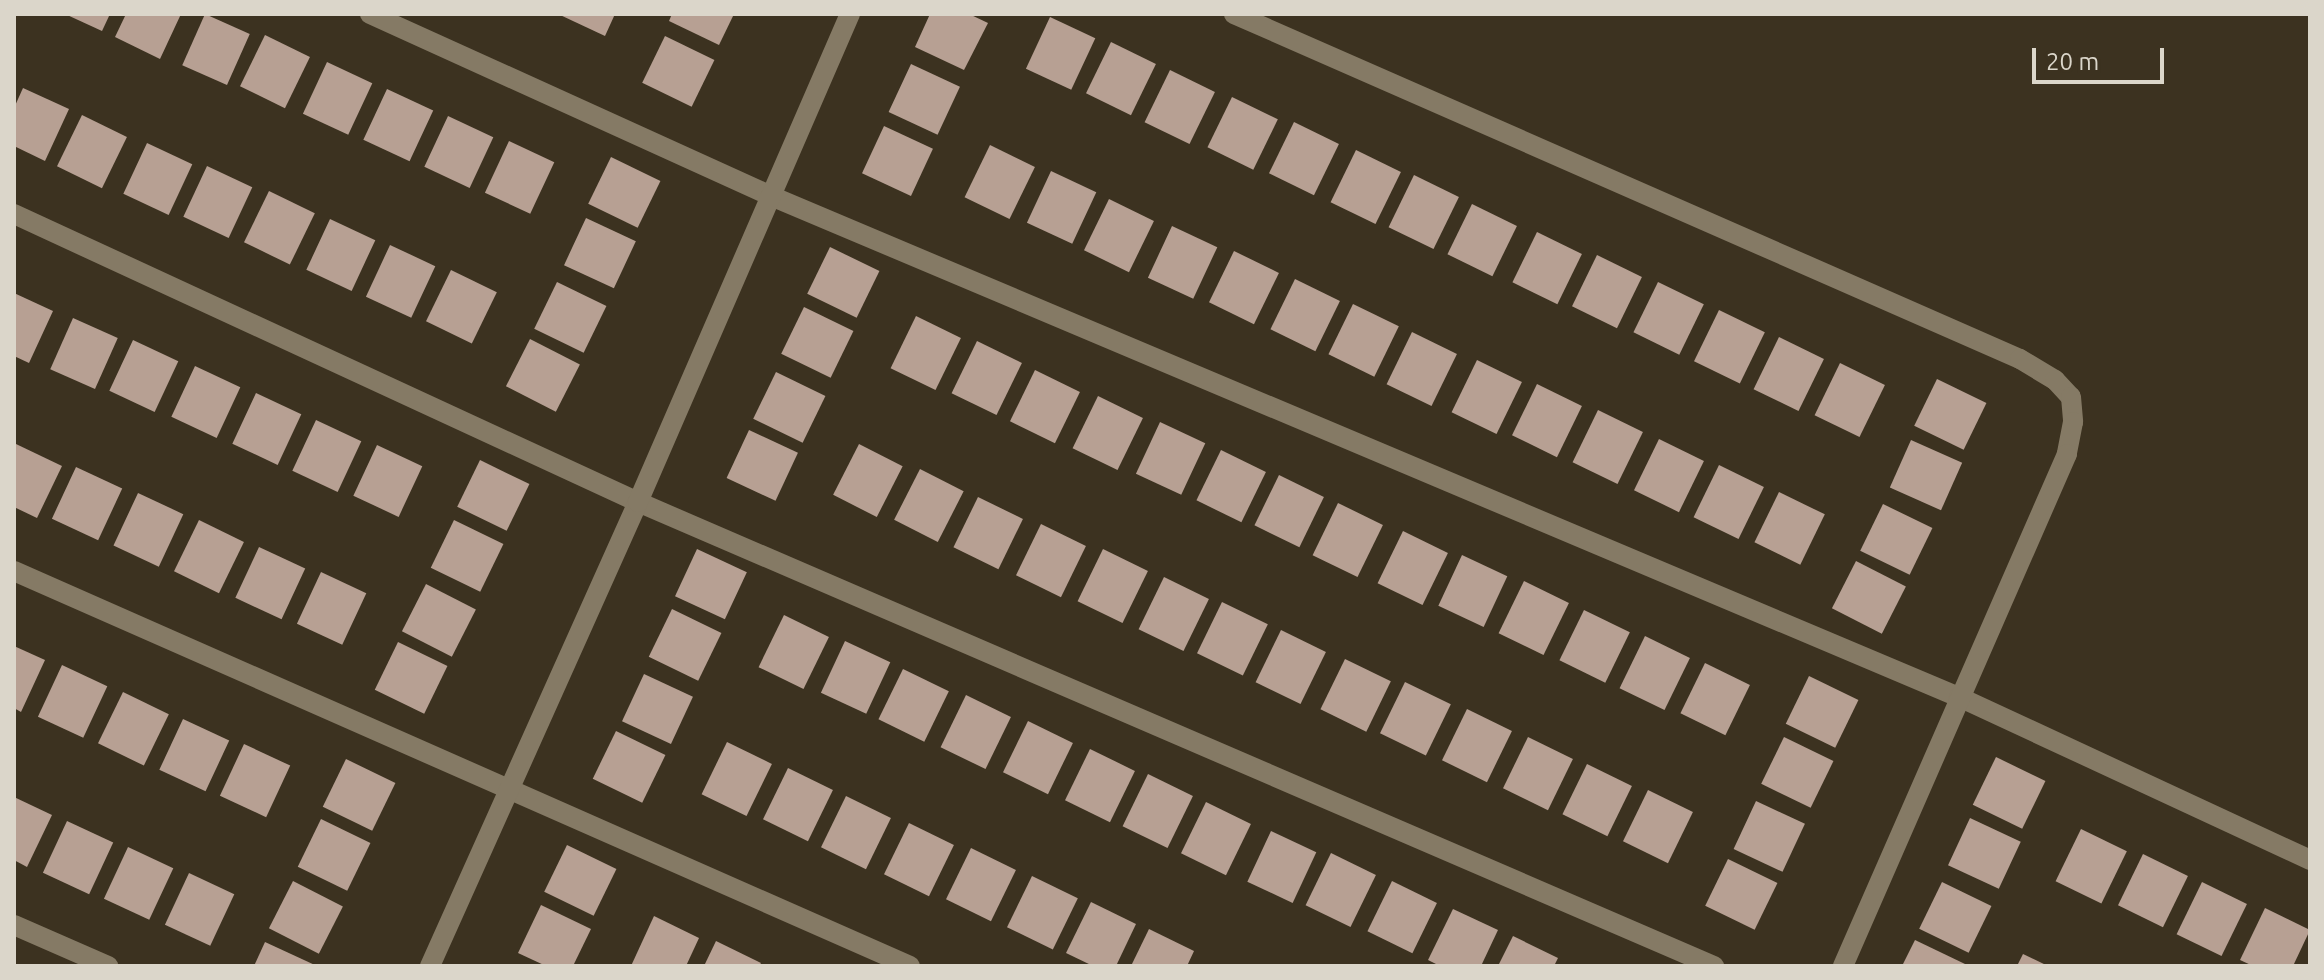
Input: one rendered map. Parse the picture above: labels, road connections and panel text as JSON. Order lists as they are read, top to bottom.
{
  "scale_bar": "20 m"
}
